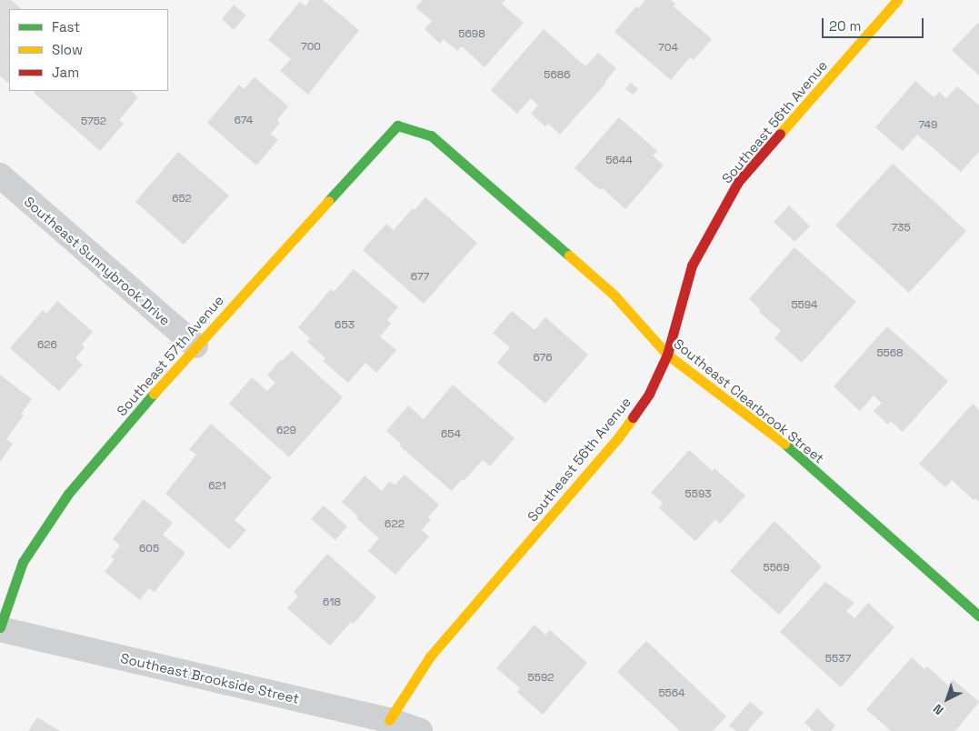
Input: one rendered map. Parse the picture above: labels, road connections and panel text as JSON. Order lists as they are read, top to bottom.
{
  "streets": {
    "street": [
      "Southeast 56th Avenue",
      "Southeast Sunnybrook Drive",
      "Southeast 57th Avenue",
      "Southeast Clearbrook Street",
      "Southeast Brookside Street"
    ]
  },
  "crossings": [
    ["Southeast 56th Avenue", "Southeast Clearbrook Street"],
    ["Southeast 56th Avenue", "Southeast Brookside Street"],
    ["Southeast Sunnybrook Drive", "Southeast 57th Avenue"],
    ["Southeast 57th Avenue", "Southeast Clearbrook Street"],
    ["Southeast 57th Avenue", "Southeast Brookside Street"]
  ],
  "house_numbers": [
    "5698",
    "700",
    "704",
    "5686",
    "674",
    "5752",
    "749",
    "5644",
    "652",
    "735",
    "677",
    "5594",
    "653",
    "626",
    "5568",
    "676",
    "629",
    "654",
    "621",
    "5593",
    "622",
    "605",
    "5569",
    "618",
    "5537",
    "5592",
    "5564"
  ],
  "legend": ["Fast", "Slow", "Jam"],
  "scale_bar": "20 m",
  "north": "bottom left"
}
